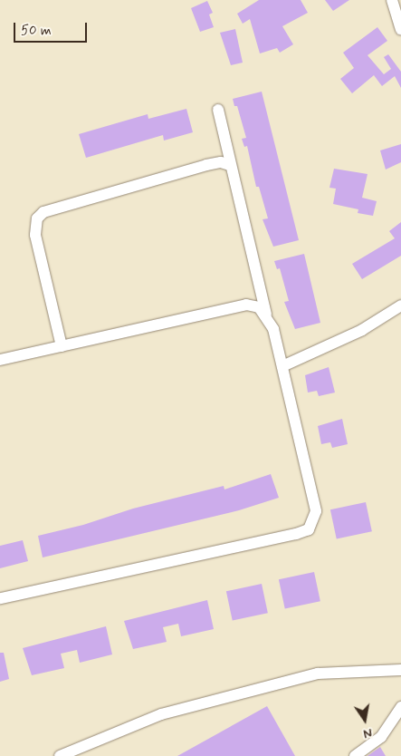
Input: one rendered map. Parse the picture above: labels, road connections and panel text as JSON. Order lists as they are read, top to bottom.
{
  "scale_bar": "50 m",
  "north": "bottom"
}
